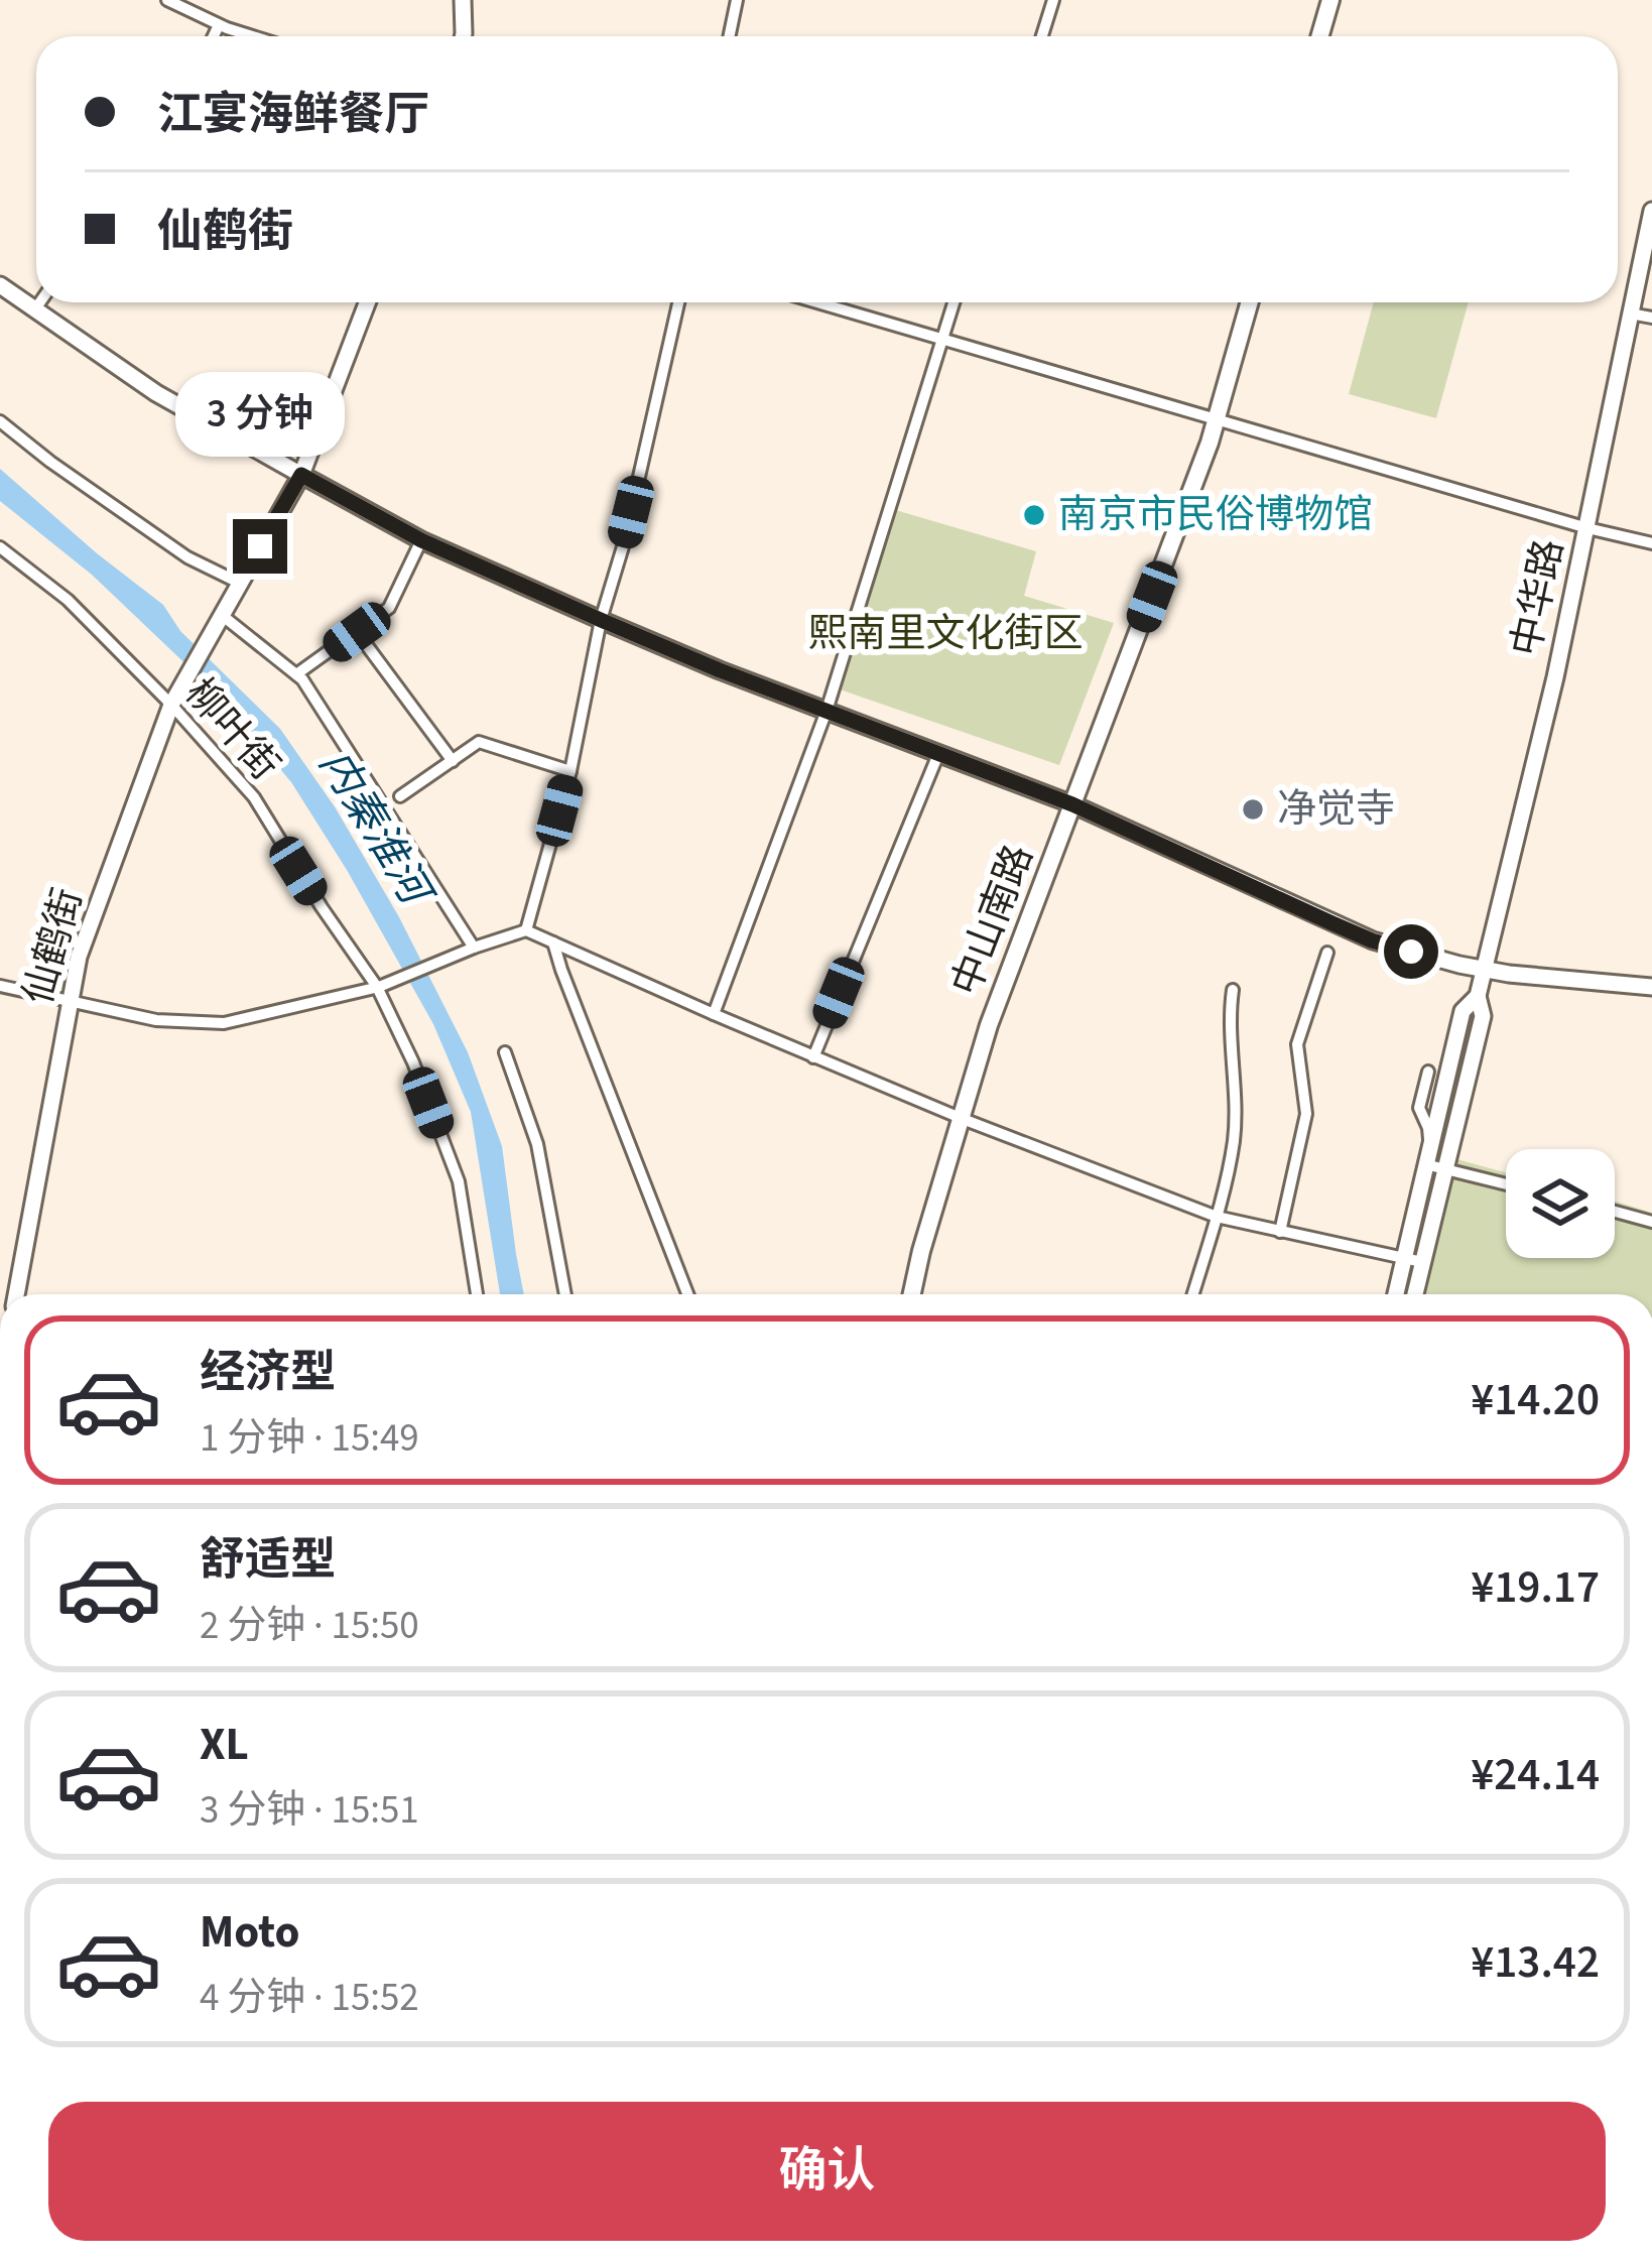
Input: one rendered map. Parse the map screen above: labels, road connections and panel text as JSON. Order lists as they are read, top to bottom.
{
  "streets": {
    "main road": ["中华路", "中山南路", "仙鹤街"],
    "street": ["柳叶街"]
  },
  "crossings": [
    ["柳叶街", "仙鹤街"]
  ],
  "water": ["内秦淮河"],
  "parks": ["熙南里文化街区"],
  "places": ["南京市民俗博物馆", "净觉寺"],
  "page": {
    "banner": ["江宴海鲜餐厅", "仙鹤街"],
    "bubble": "3 分钟",
    "list": [
      {
        "name": "经济型",
        "note": "1 分钟 · 15:49",
        "value": "¥14.20"
      },
      {
        "name": "舒适型",
        "note": "2 分钟 · 15:50",
        "value": "¥19.17"
      },
      {
        "name": "XL",
        "note": "3 分钟 · 15:51",
        "value": "¥24.14"
      },
      {
        "name": "Moto",
        "note": "4 分钟 · 15:52",
        "value": "¥13.42"
      }
    ],
    "buttons": "确认"
  }
}
